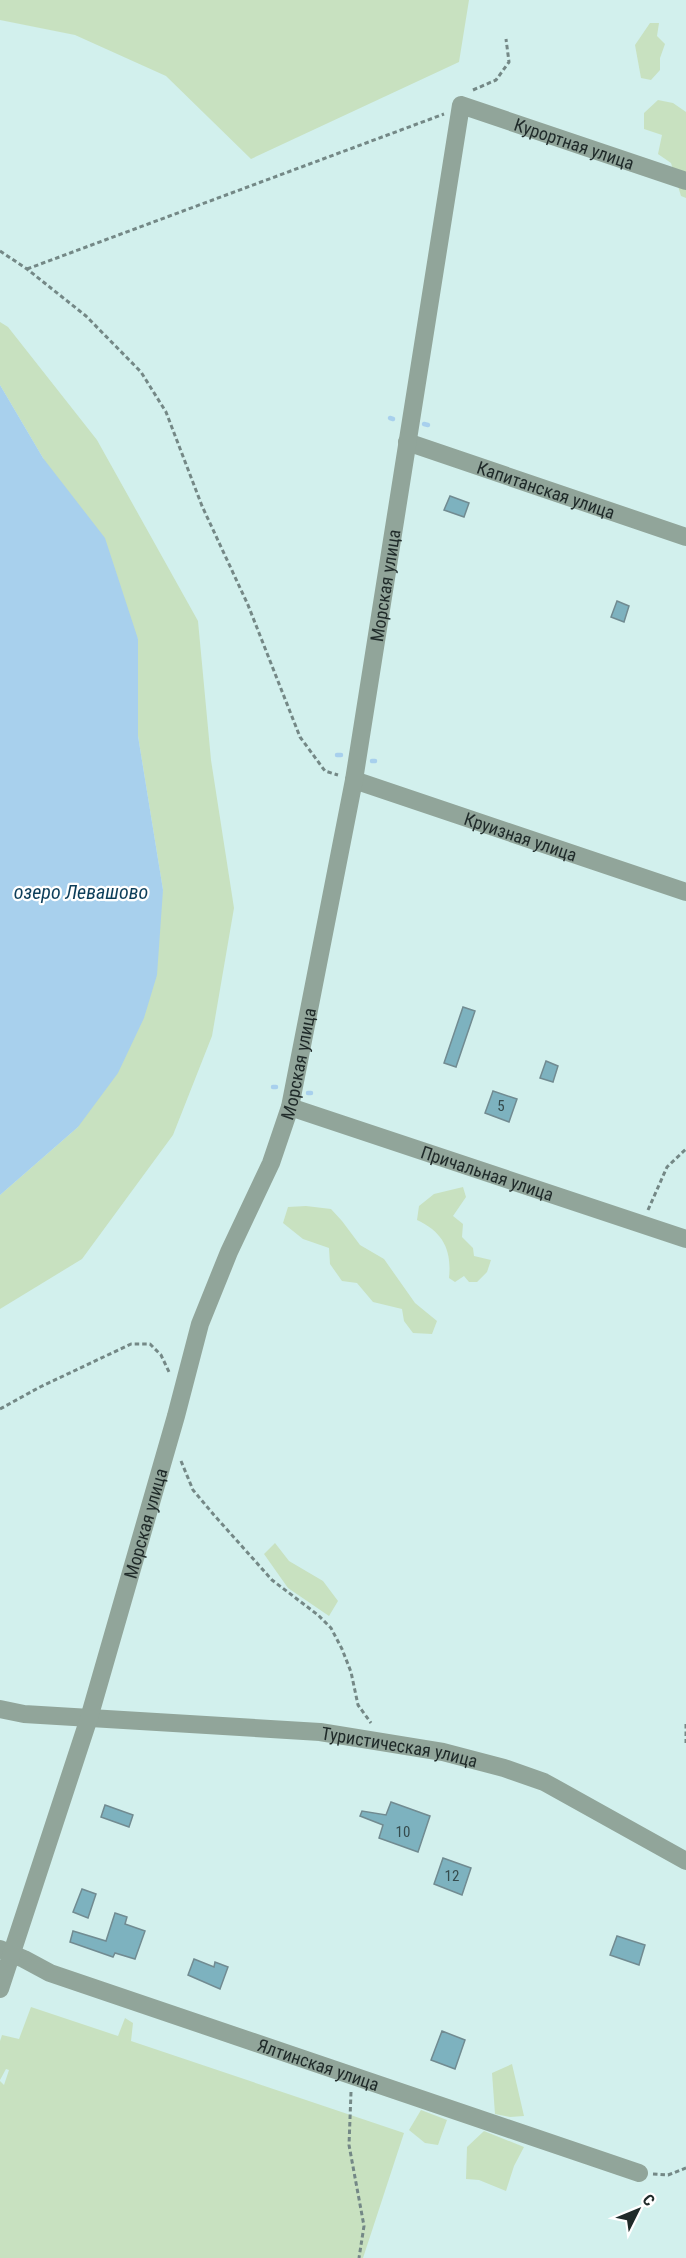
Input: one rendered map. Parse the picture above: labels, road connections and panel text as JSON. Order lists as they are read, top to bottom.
{
  "streets": {
    "street": [
      "Курортная улица",
      "Капитанская улица",
      "Морская улица",
      "Круизная улица",
      "Причальная улица",
      "Туристическая улица",
      "Ялтинская улица"
    ]
  },
  "crossings": [
    ["Курортная улица", "Морская улица"],
    ["Капитанская улица", "Морская улица"],
    ["Морская улица", "Круизная улица"],
    ["Морская улица", "Причальная улица"],
    ["Морская улица", "Туристическая улица"],
    ["Морская улица", "Ялтинская улица"]
  ],
  "water": ["озеро Левашово"],
  "house_numbers": ["5", "10", "12"],
  "north": "top right"
}
